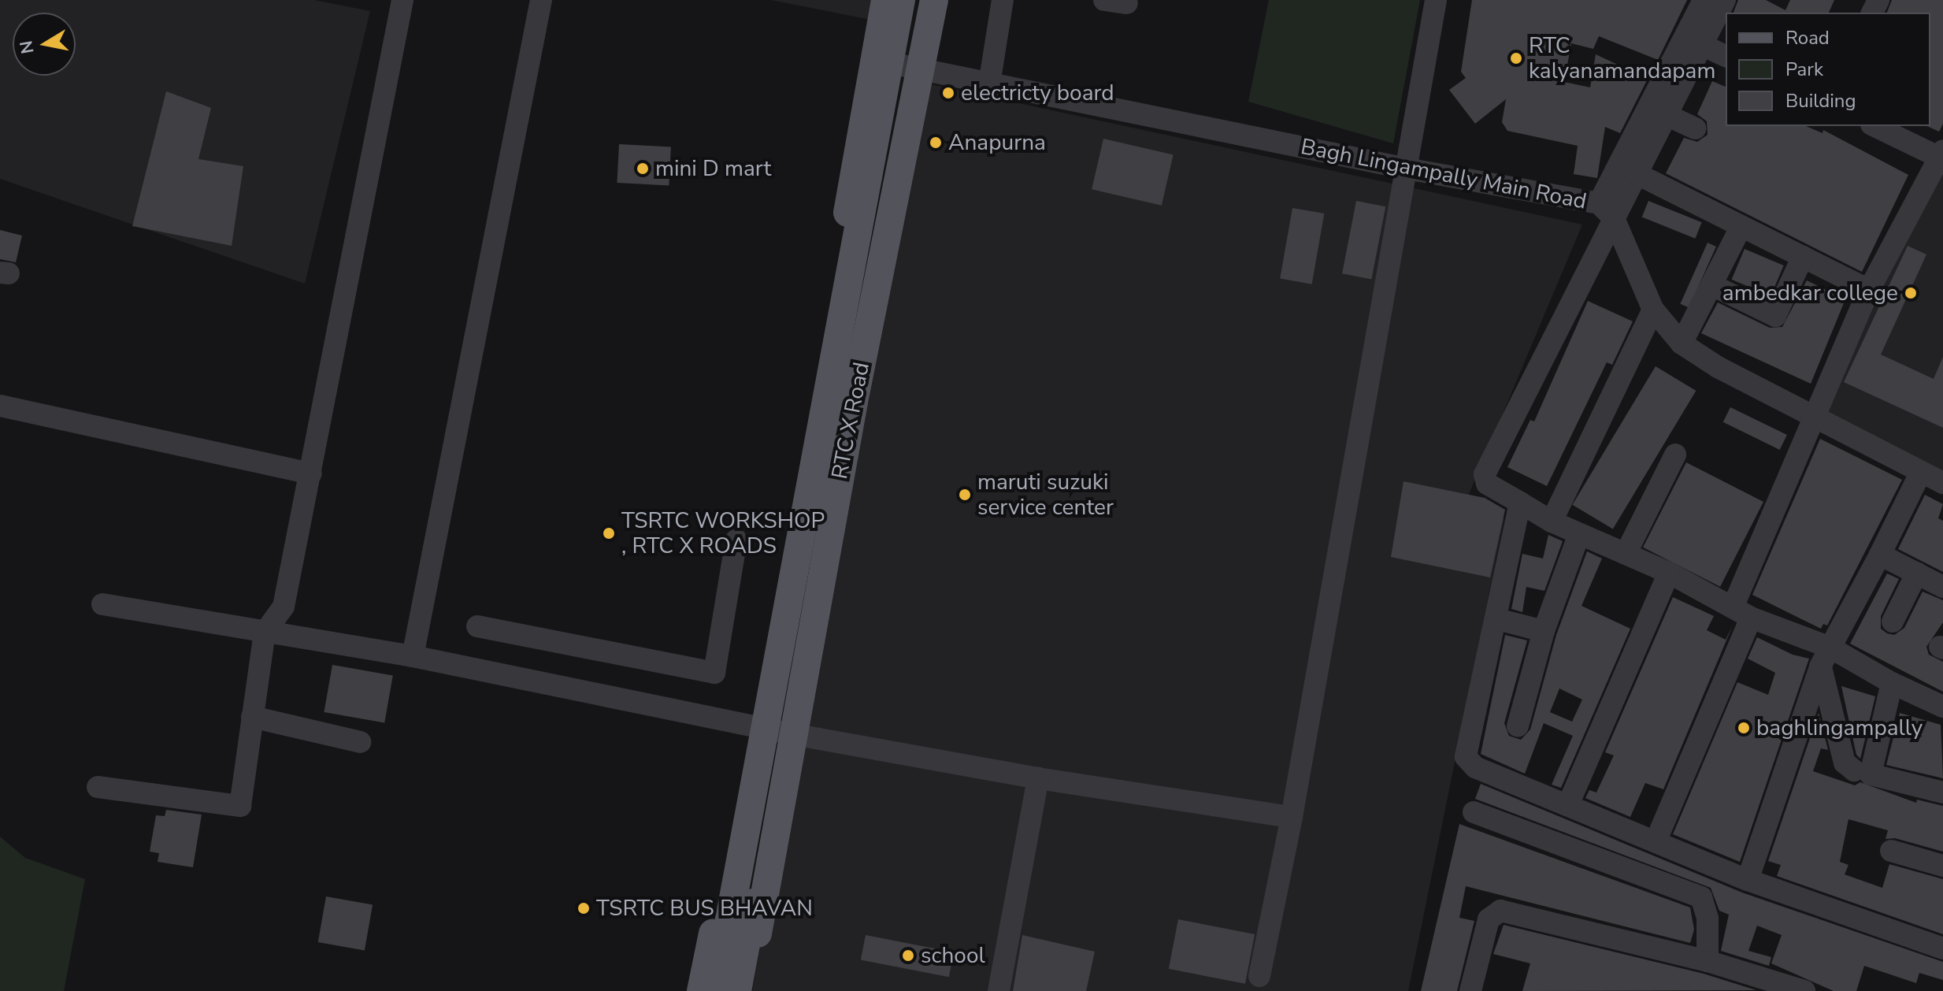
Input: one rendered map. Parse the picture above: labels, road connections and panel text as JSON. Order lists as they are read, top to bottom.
{
  "streets": {
    "main road": ["RTC X Road"],
    "street": ["Bagh Lingampally Main Road"]
  },
  "crossings": [
    ["Bagh Lingampally Main Road", "RTC X Road"]
  ],
  "places": [
    "RTC kalyanamandapam",
    "electricty board",
    "Anapurna",
    "mini D mart",
    "ambedkar college",
    "maruti suzuki service center",
    "TSRTC WORKSHOP , RTC X ROADS",
    "baghlingampally",
    "TSRTC BUS BHAVAN",
    "school"
  ],
  "legend": ["Road", "Park", "Building"],
  "north": "left"
}
